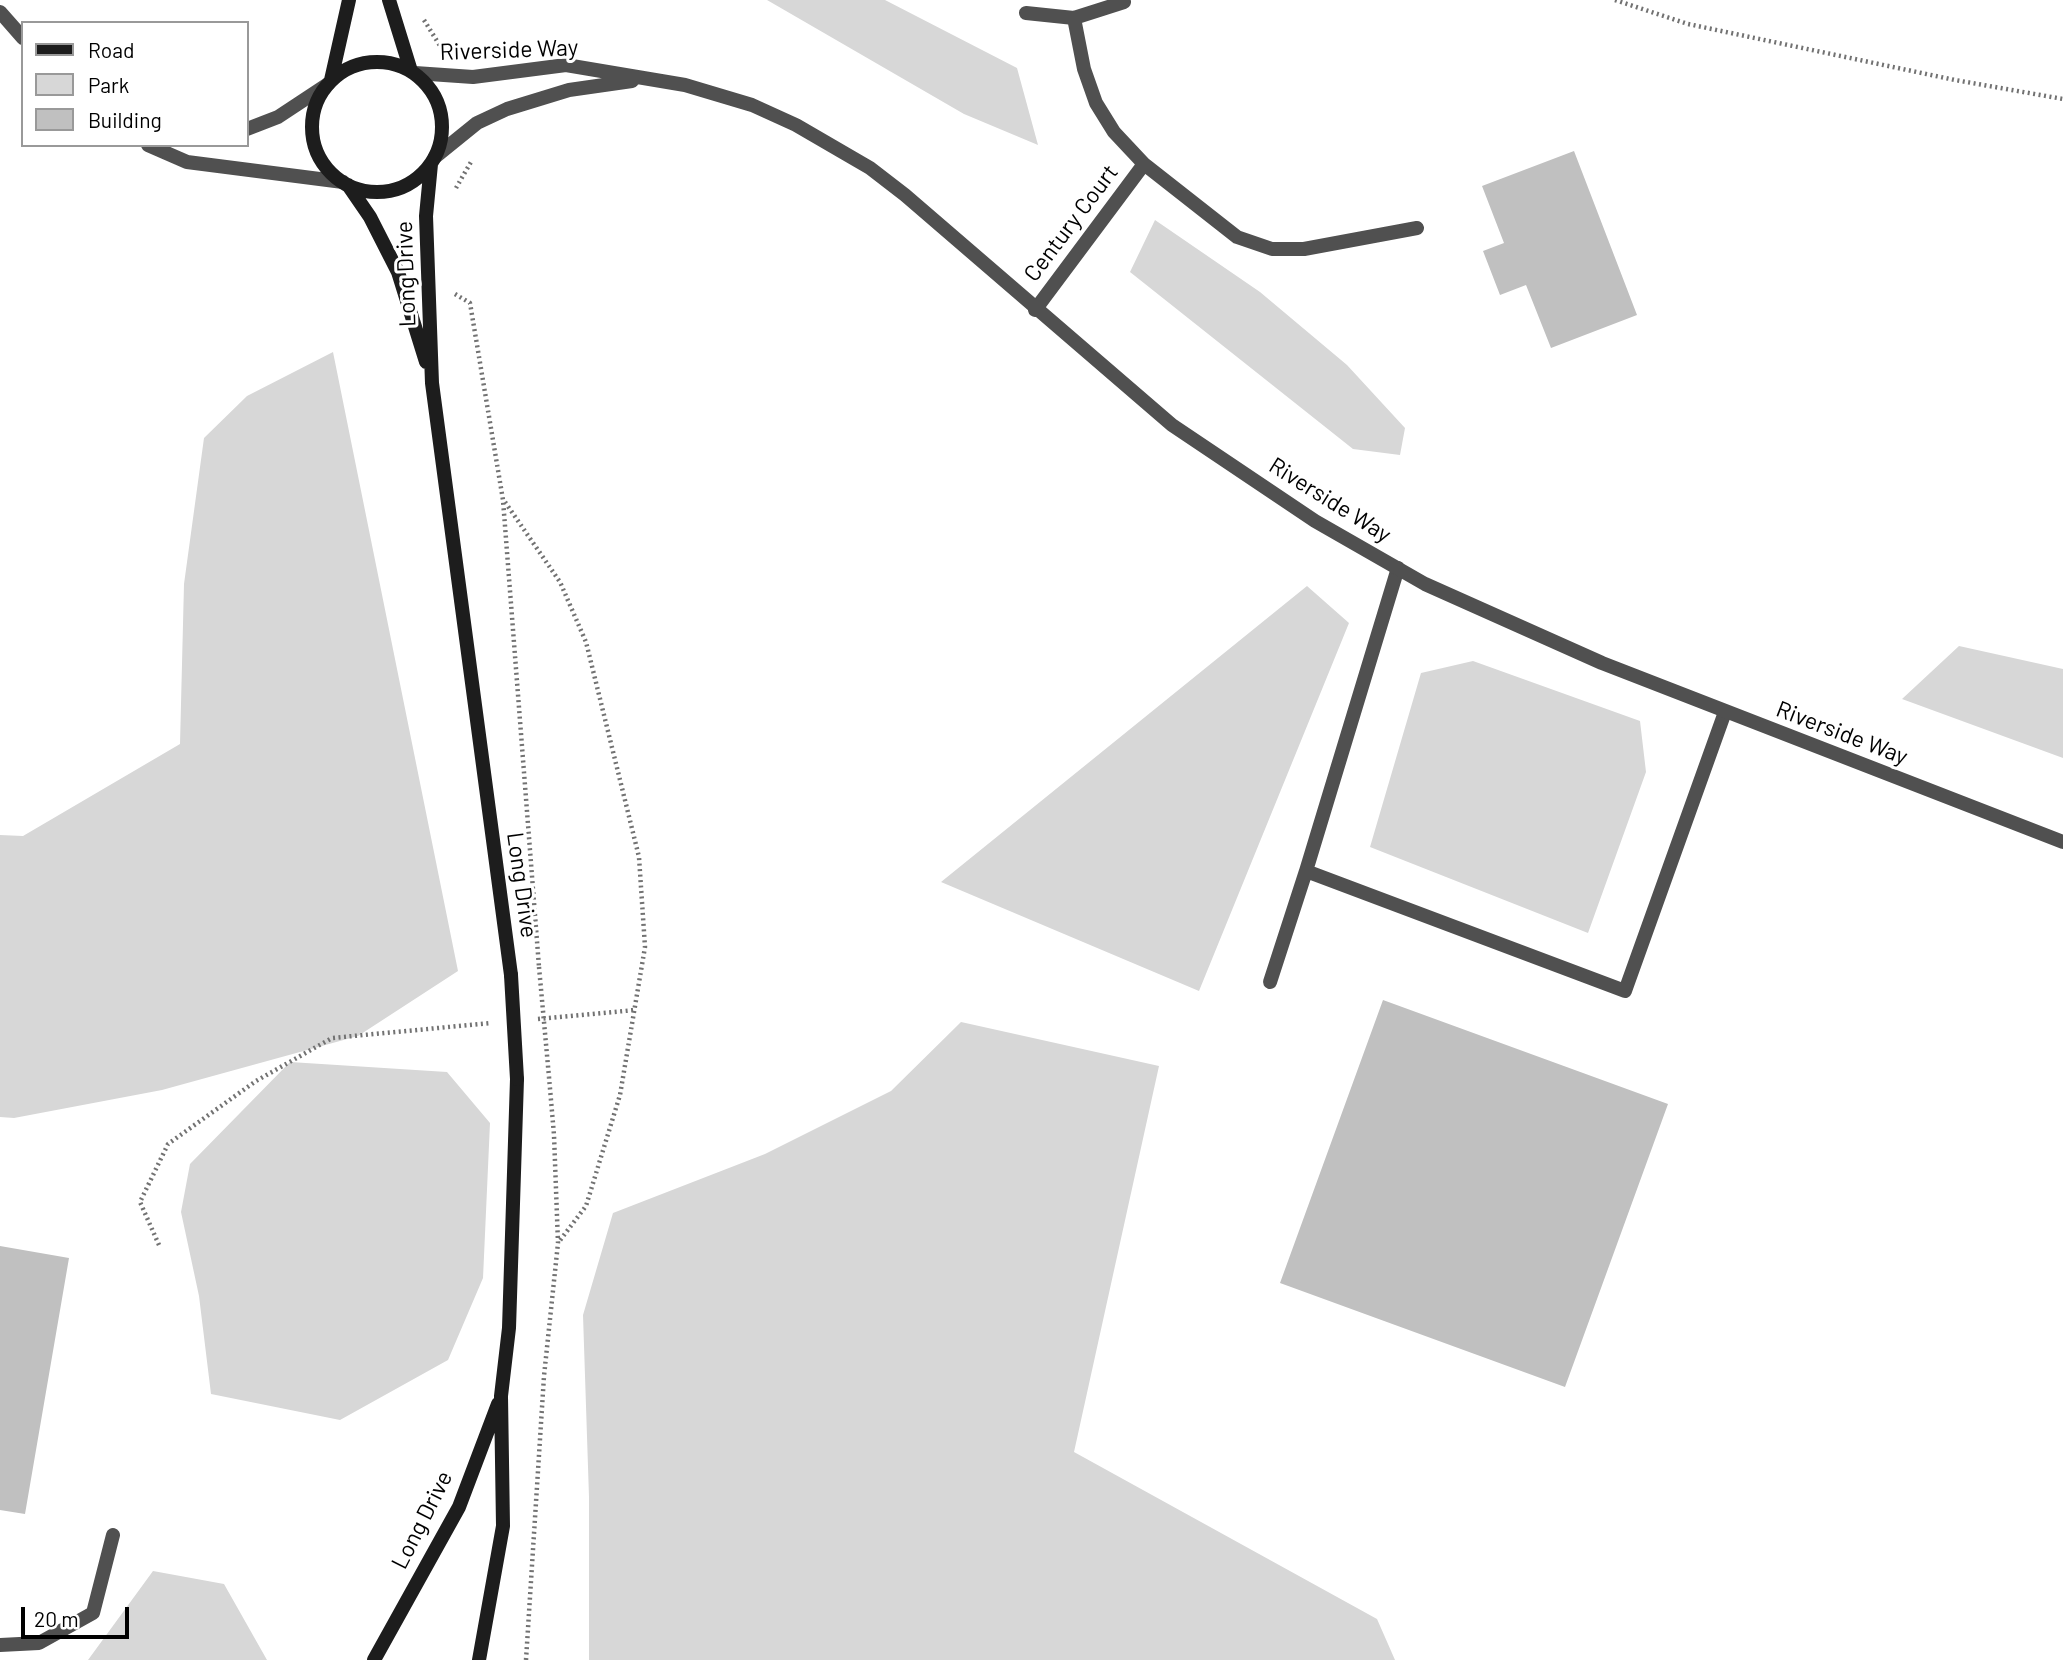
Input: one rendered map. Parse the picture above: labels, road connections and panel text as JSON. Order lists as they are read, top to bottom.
{
  "streets": {
    "main road": ["Long Drive"],
    "street": ["Riverside Way", "Century Court"]
  },
  "crossings": [
    ["Riverside Way", "Century Court"],
    ["Riverside Way", "Long Drive"]
  ],
  "legend": ["Road", "Park", "Building"],
  "scale_bar": "20 m"
}
